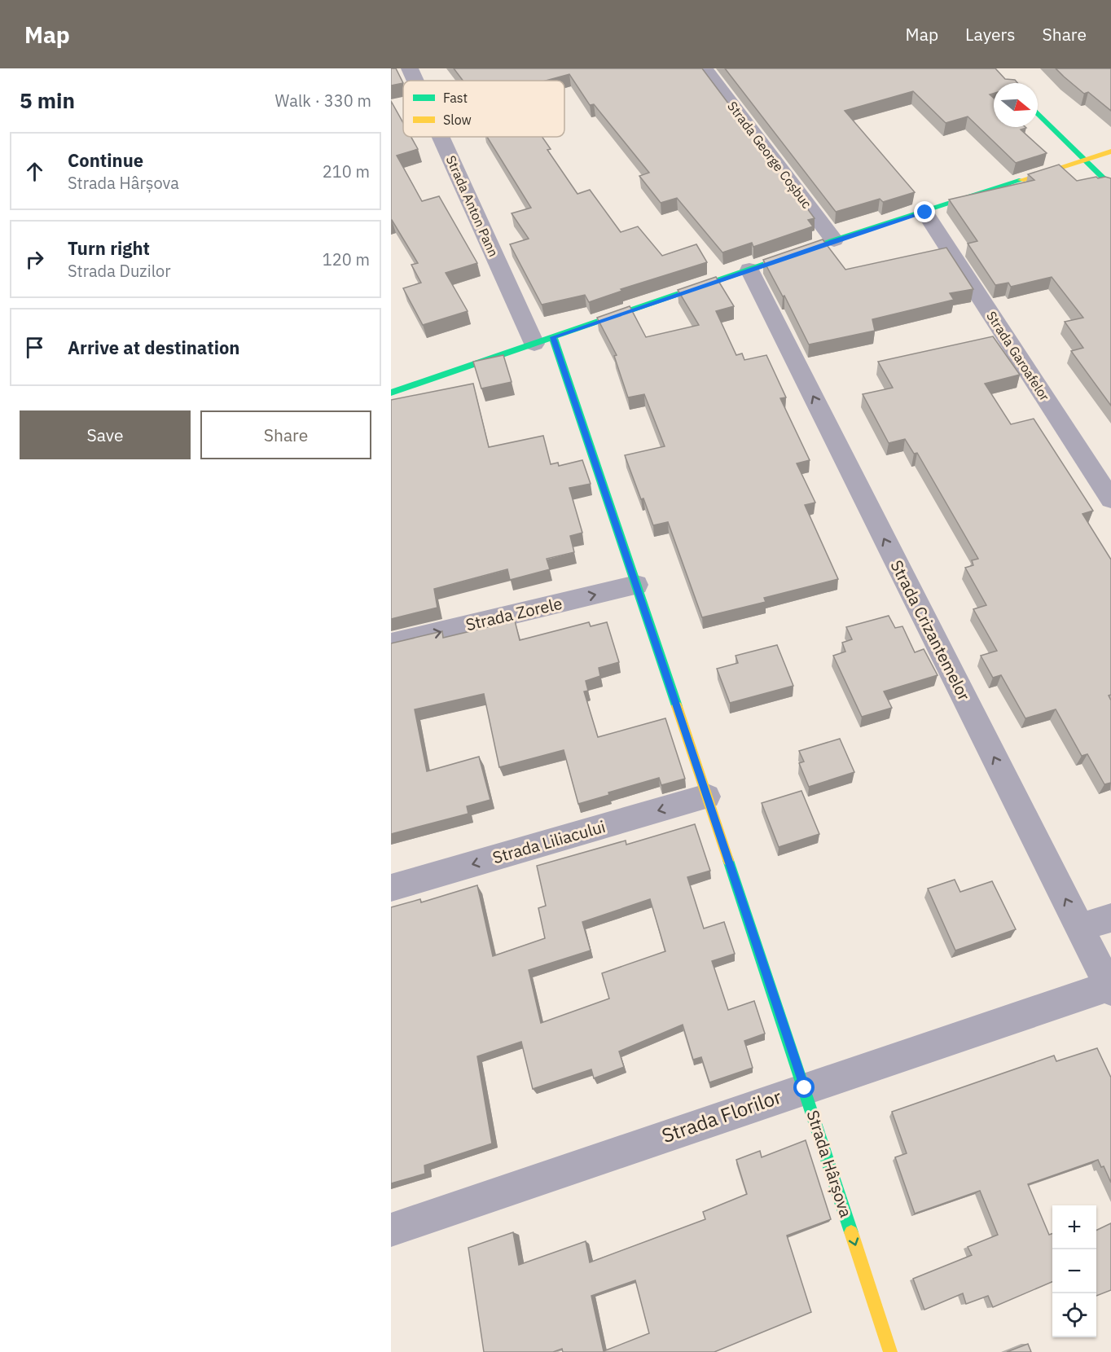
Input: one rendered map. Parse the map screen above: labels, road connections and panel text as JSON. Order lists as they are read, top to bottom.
{
  "streets": {
    "street": [
      "Strada George Coșbuc",
      "Strada Anton Pann",
      "Strada Garoafelor",
      "Strada Zorele",
      "Strada Crizantemelor",
      "Strada Liliacului",
      "Strada Florilor",
      "Strada Hârșova"
    ]
  },
  "crossings": [
    ["Strada Zorele", "Strada Hârșova"],
    ["Strada Crizantemelor", "Strada Florilor"],
    ["Strada Liliacului", "Strada Hârșova"],
    ["Strada Florilor", "Strada Hârșova"]
  ],
  "one_way": ["Strada Zorele", "Strada Crizantemelor", "Strada Liliacului"],
  "legend": ["Fast", "Slow"],
  "north": "right",
  "page": {
    "header": "Map",
    "nav": ["Map", "Layers", "Share"],
    "heading": ["5 min", "Walk · 330 m"],
    "list": [
      ["Continue", "Strada Hârșova", "210 m"],
      ["Turn right", "Strada Duzilor", "120 m"],
      "Arrive at destination"
    ],
    "buttons": ["Save", "Share"],
    "map_buttons": ["+", "−"]
  }
}
